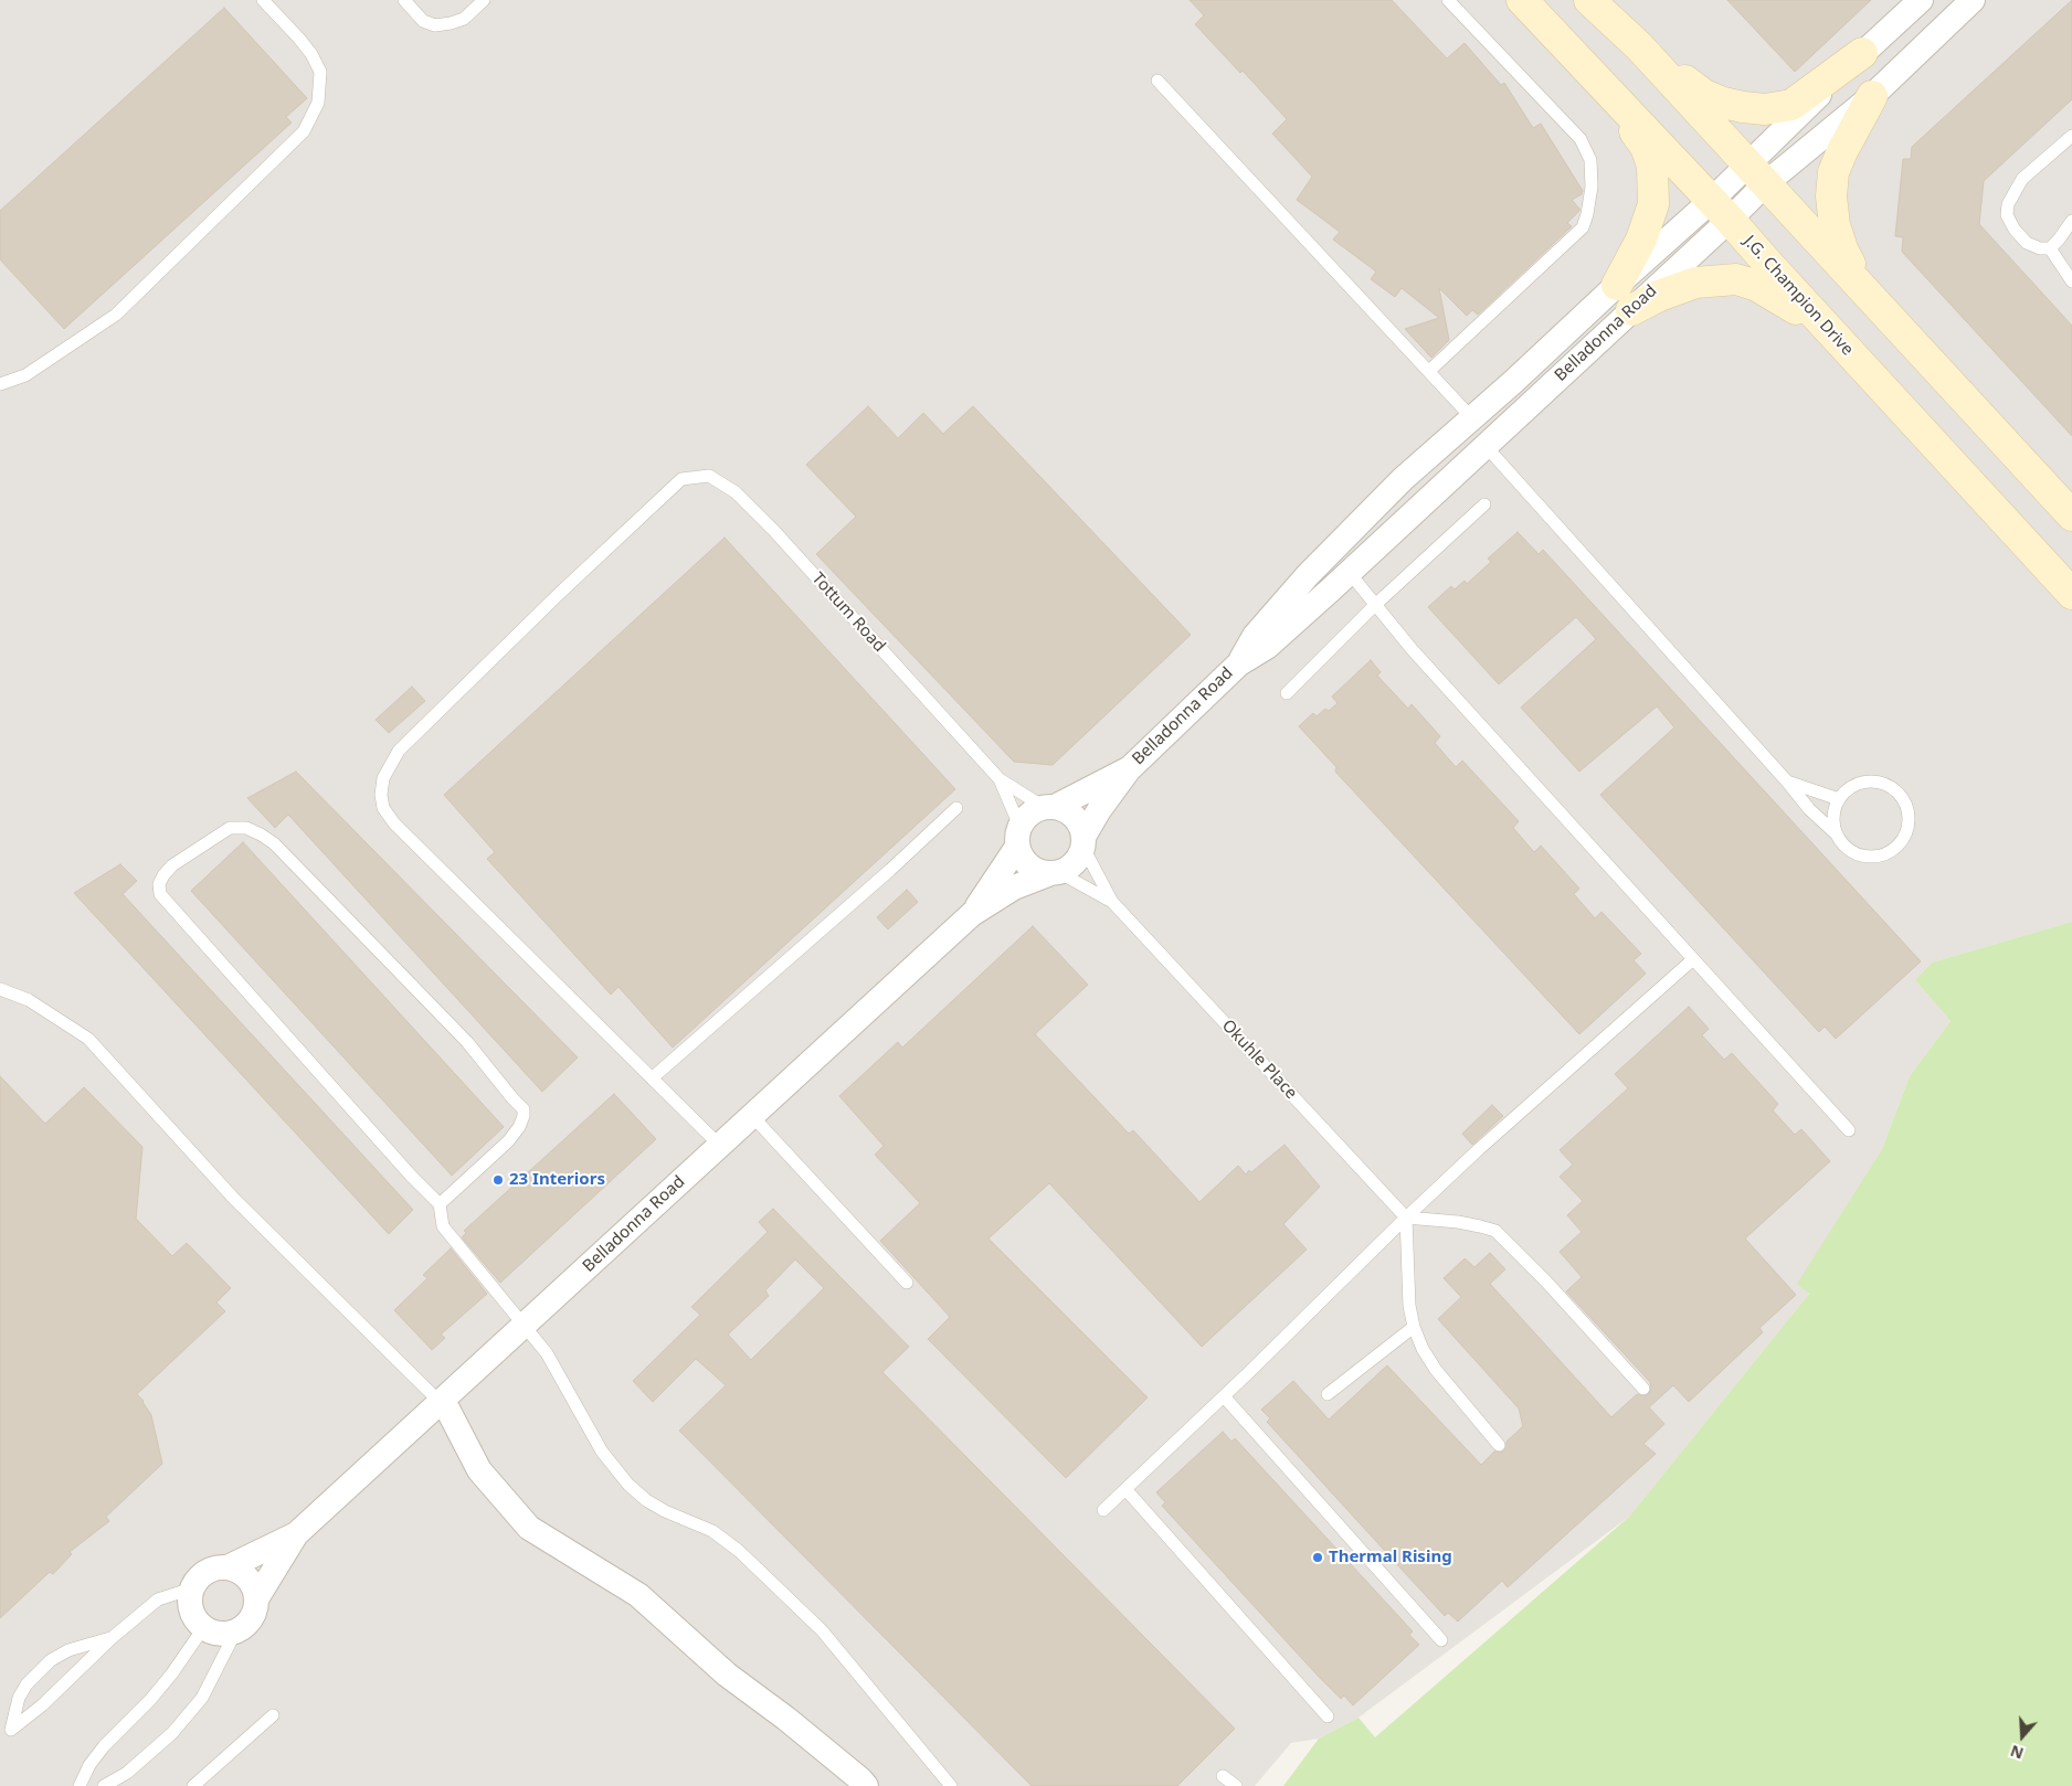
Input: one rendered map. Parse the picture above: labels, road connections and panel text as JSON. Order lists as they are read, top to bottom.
{
  "streets": {
    "street": ["J.G. Champion Drive", "Belladonna Road"],
    "lane": ["Tottum Road", "Okuhle Place"]
  },
  "crossings": [
    ["J.G. Champion Drive", "Belladonna Road"],
    ["Belladonna Road", "Tottum Road"],
    ["Belladonna Road", "Okuhle Place"],
    ["Tottum Road", "Okuhle Place"]
  ],
  "places": ["23 Interiors", "Thermal Rising"],
  "north": "bottom"
}
